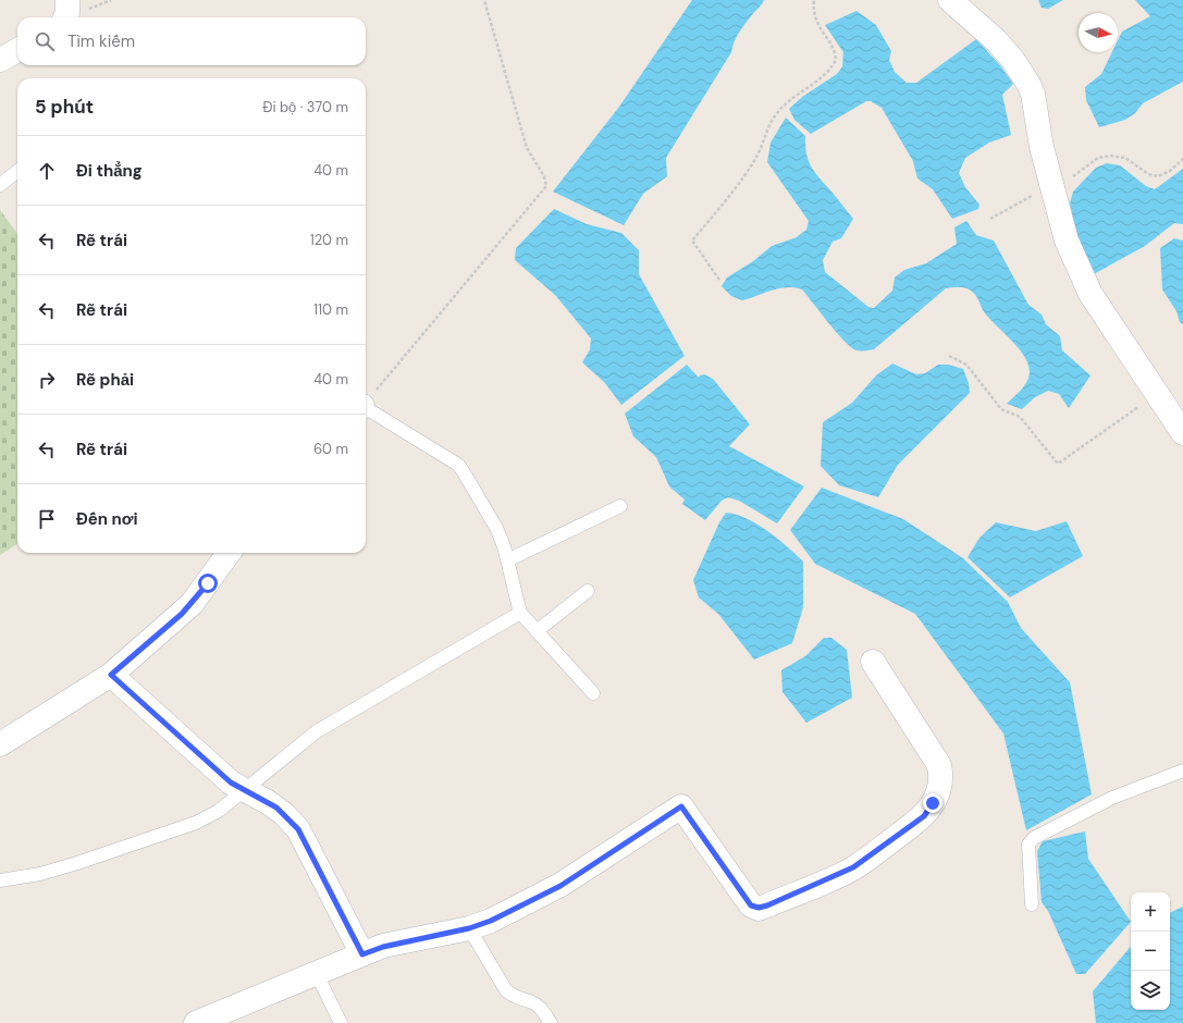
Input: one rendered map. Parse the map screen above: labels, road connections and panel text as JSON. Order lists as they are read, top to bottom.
{
  "north": "right",
  "page": {
    "search": "Tìm kiếm",
    "heading": ["5 phút", "Đi bộ · 370 m"],
    "list": [
      ["Đi thẳng", "40 m"],
      ["Rẽ trái", "120 m"],
      ["Rẽ trái", "110 m"],
      ["Rẽ phải", "40 m"],
      ["Rẽ trái", "60 m"],
      "Đến nơi"
    ],
    "map_buttons": ["+", "−"]
  }
}
